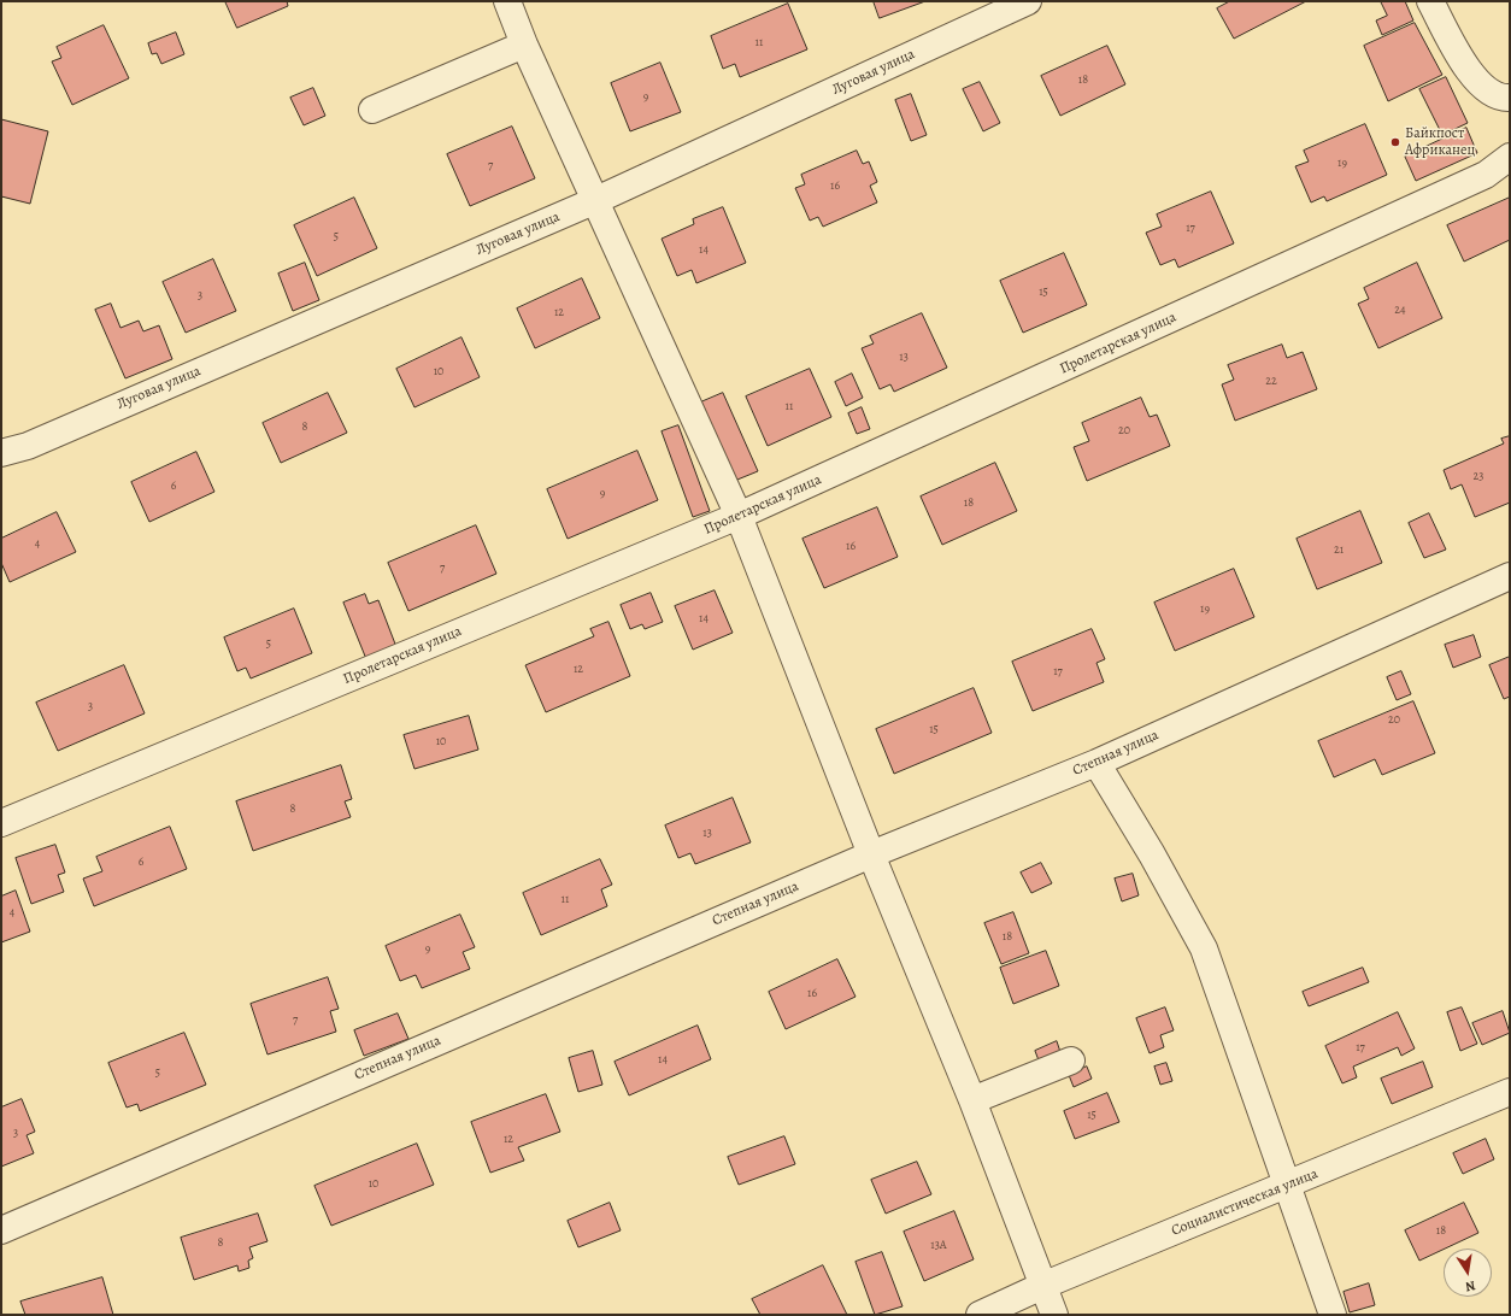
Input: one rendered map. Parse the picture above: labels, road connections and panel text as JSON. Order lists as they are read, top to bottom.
{
  "streets": {
    "street": [
      "Луговая улица",
      "Пролетарская улица",
      "Степная улица",
      "Социалистическая улица"
    ]
  },
  "places": ["Байкпост Африканец"],
  "house_numbers": [
    "11",
    "18",
    "9",
    "19",
    "7",
    "16",
    "17",
    "5",
    "14",
    "15",
    "3",
    "24",
    "12",
    "13",
    "10",
    "22",
    "11",
    "8",
    "20",
    "23",
    "6",
    "9",
    "18",
    "4",
    "16",
    "21",
    "7",
    "19",
    "14",
    "5",
    "12",
    "17",
    "3",
    "20",
    "15",
    "10",
    "8",
    "13",
    "6",
    "11",
    "4",
    "18",
    "9",
    "16",
    "7",
    "17",
    "14",
    "5",
    "15",
    "3",
    "12",
    "10",
    "18",
    "8",
    "13А"
  ],
  "north": "bottom"
}
